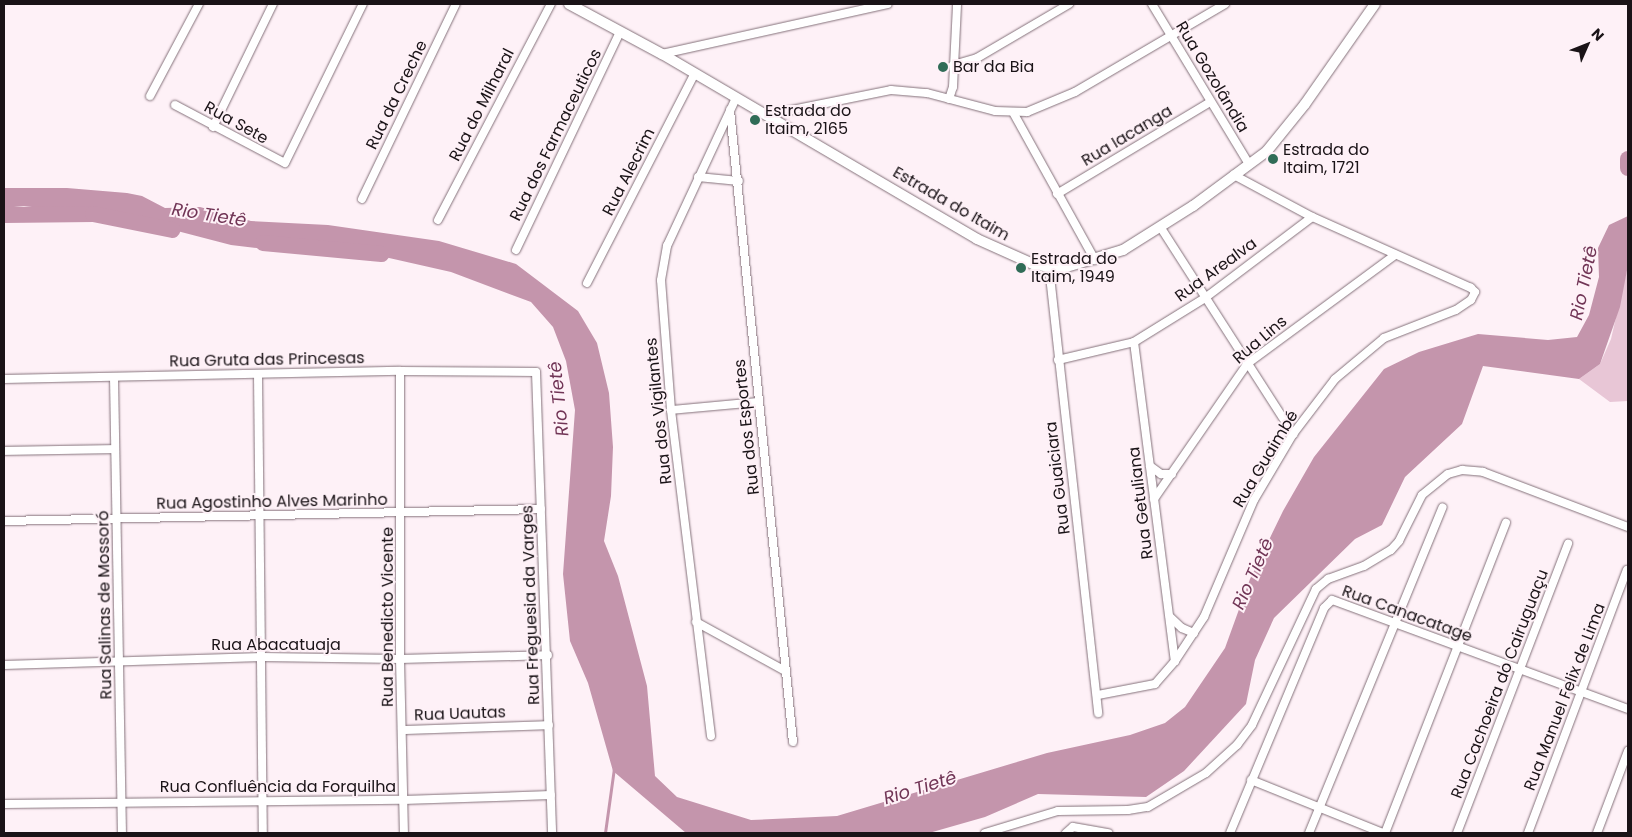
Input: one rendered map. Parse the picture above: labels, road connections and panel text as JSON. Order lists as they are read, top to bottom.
{
  "streets": {
    "street": [
      "Rua Gozolândia",
      "Rua da Creche",
      "Rua do Milharal",
      "Rua Sete",
      "Rua dos Farmaceuticos",
      "Rua Iacanga",
      "Rua Alecrim",
      "Estrada do Itaim",
      "Rua Arealva",
      "Rua Lins",
      "Rua Gruta das Princesas",
      "Rua dos Vigilantes",
      "Rua dos Esportes",
      "Rua Guaimbé",
      "Rua Guaiciara",
      "Rua Agostinho Alves Marinho",
      "Rua Getuliana",
      "Rua Salinas de Mossoró",
      "Rua Freguesia da Varges",
      "Rua Canacatage",
      "Rua Benedicto Vicente",
      "Rua Abacatuaja",
      "Rua Cachoeira do Cairuguaçu",
      "Rua Manuel Felix de Lima",
      "Rua Uautas",
      "Rua Confluência da Forquilha"
    ]
  },
  "crossings": [
    ["Rua Gozolândia", "Rua Iacanga"],
    ["Rua Gozolândia", "Estrada do Itaim"],
    ["Rua dos Farmaceuticos", "Estrada do Itaim"],
    ["Rua Alecrim", "Estrada do Itaim"],
    ["Estrada do Itaim", "Rua dos Vigilantes"],
    ["Estrada do Itaim", "Rua Guaimbé"],
    ["Estrada do Itaim", "Rua Guaiciara"],
    ["Rua Arealva", "Rua Guaimbé"],
    ["Rua Arealva", "Rua Guaiciara"],
    ["Rua Arealva", "Rua Getuliana"],
    ["Rua Lins", "Rua Guaimbé"],
    ["Rua Lins", "Rua Getuliana"],
    ["Rua Gruta das Princesas", "Rua Salinas de Mossoró"],
    ["Rua Gruta das Princesas", "Rua Freguesia da Varges"],
    ["Rua Gruta das Princesas", "Rua Benedicto Vicente"],
    ["Rua dos Vigilantes", "Rua dos Esportes"],
    ["Rua Guaimbé", "Rua Guaiciara"],
    ["Rua Guaimbé", "Rua Getuliana"],
    ["Rua Agostinho Alves Marinho", "Rua Salinas de Mossoró"],
    ["Rua Agostinho Alves Marinho", "Rua Freguesia da Varges"],
    ["Rua Agostinho Alves Marinho", "Rua Benedicto Vicente"],
    ["Rua Salinas de Mossoró", "Rua Abacatuaja"],
    ["Rua Salinas de Mossoró", "Rua Confluência da Forquilha"],
    ["Rua Freguesia da Varges", "Rua Abacatuaja"],
    ["Rua Freguesia da Varges", "Rua Uautas"],
    ["Rua Freguesia da Varges", "Rua Confluência da Forquilha"],
    ["Rua Canacatage", "Rua Cachoeira do Cairuguaçu"],
    ["Rua Canacatage", "Rua Manuel Felix de Lima"],
    ["Rua Benedicto Vicente", "Rua Abacatuaja"],
    ["Rua Benedicto Vicente", "Rua Uautas"],
    ["Rua Benedicto Vicente", "Rua Confluência da Forquilha"]
  ],
  "water": ["Rio Tietê"],
  "places": [
    "Bar da Bia",
    "Estrada do Itaim, 2165",
    "Estrada do Itaim, 1721",
    "Estrada do Itaim, 1949"
  ],
  "north": "top right"
}
